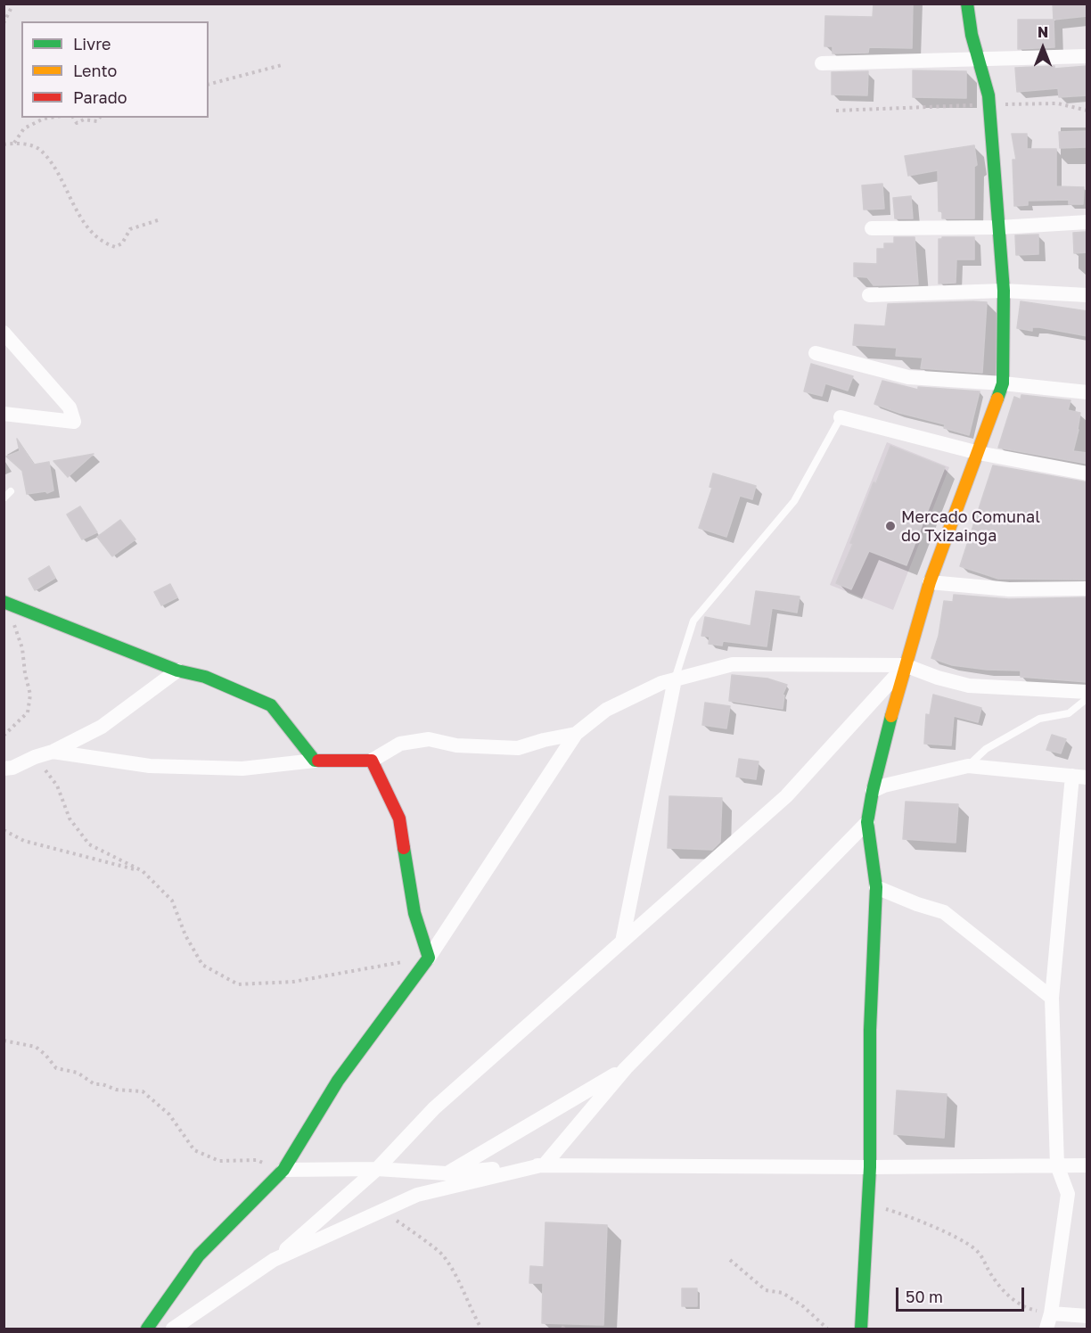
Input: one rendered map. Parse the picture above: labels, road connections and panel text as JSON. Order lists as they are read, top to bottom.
{
  "places": ["Mercado Comunal do Txizainga"],
  "legend": ["Livre", "Lento", "Parado"],
  "scale_bar": "50 m",
  "north": "top"
}
